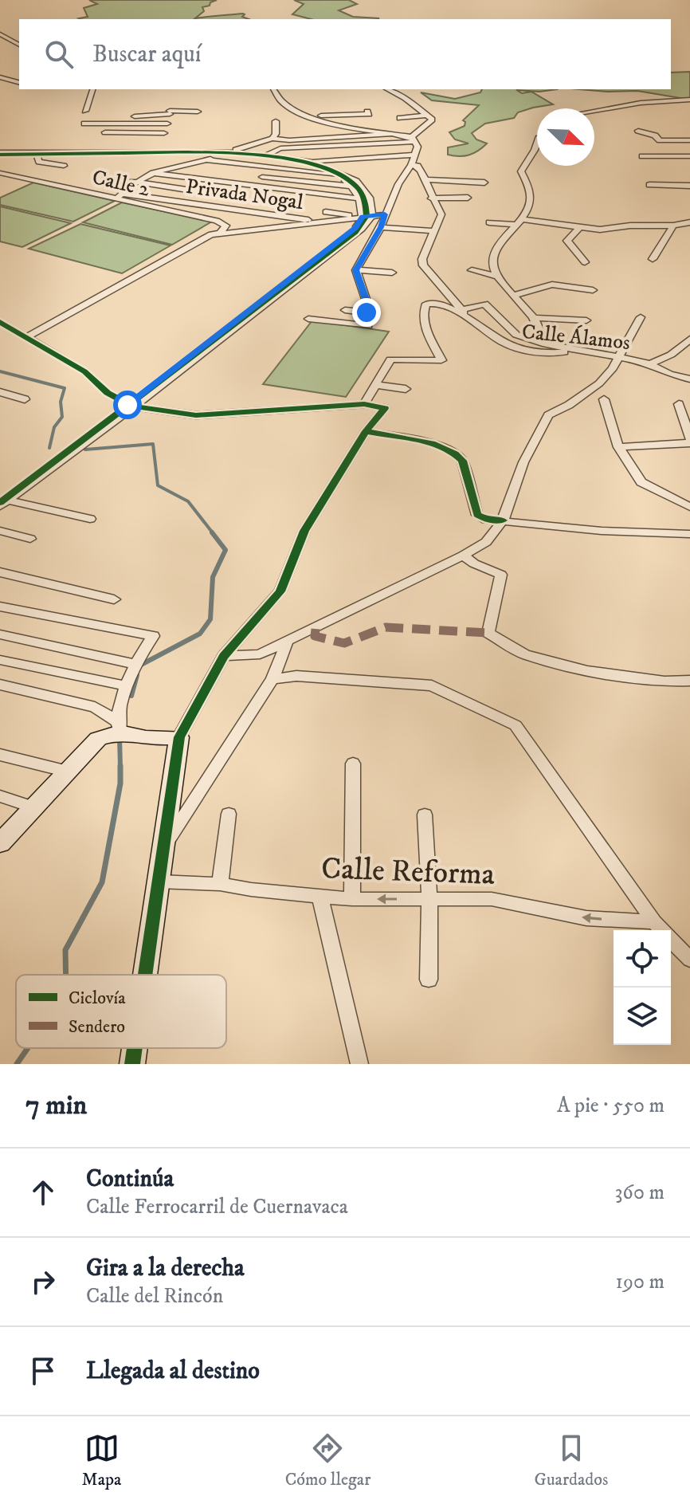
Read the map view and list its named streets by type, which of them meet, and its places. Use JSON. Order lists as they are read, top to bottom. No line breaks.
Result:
{"streets":{"street":["Calle 2","Privada Nogal","Calle Álamos","Calle Reforma"]},"one_way":["Calle Reforma"],"legend":["Ciclovía","Sendero"],"north":"bottom right","page":{"search":"Buscar aquí","heading":["7 min","A pie · 550 m"],"list":[["Continúa","Calle Ferrocarril de Cuernavaca","360 m"],["Gira a la derecha","Calle del Rincón","190 m"],"Llegada al destino"],"nav":["Mapa","Cómo llegar","Guardados"]}}
